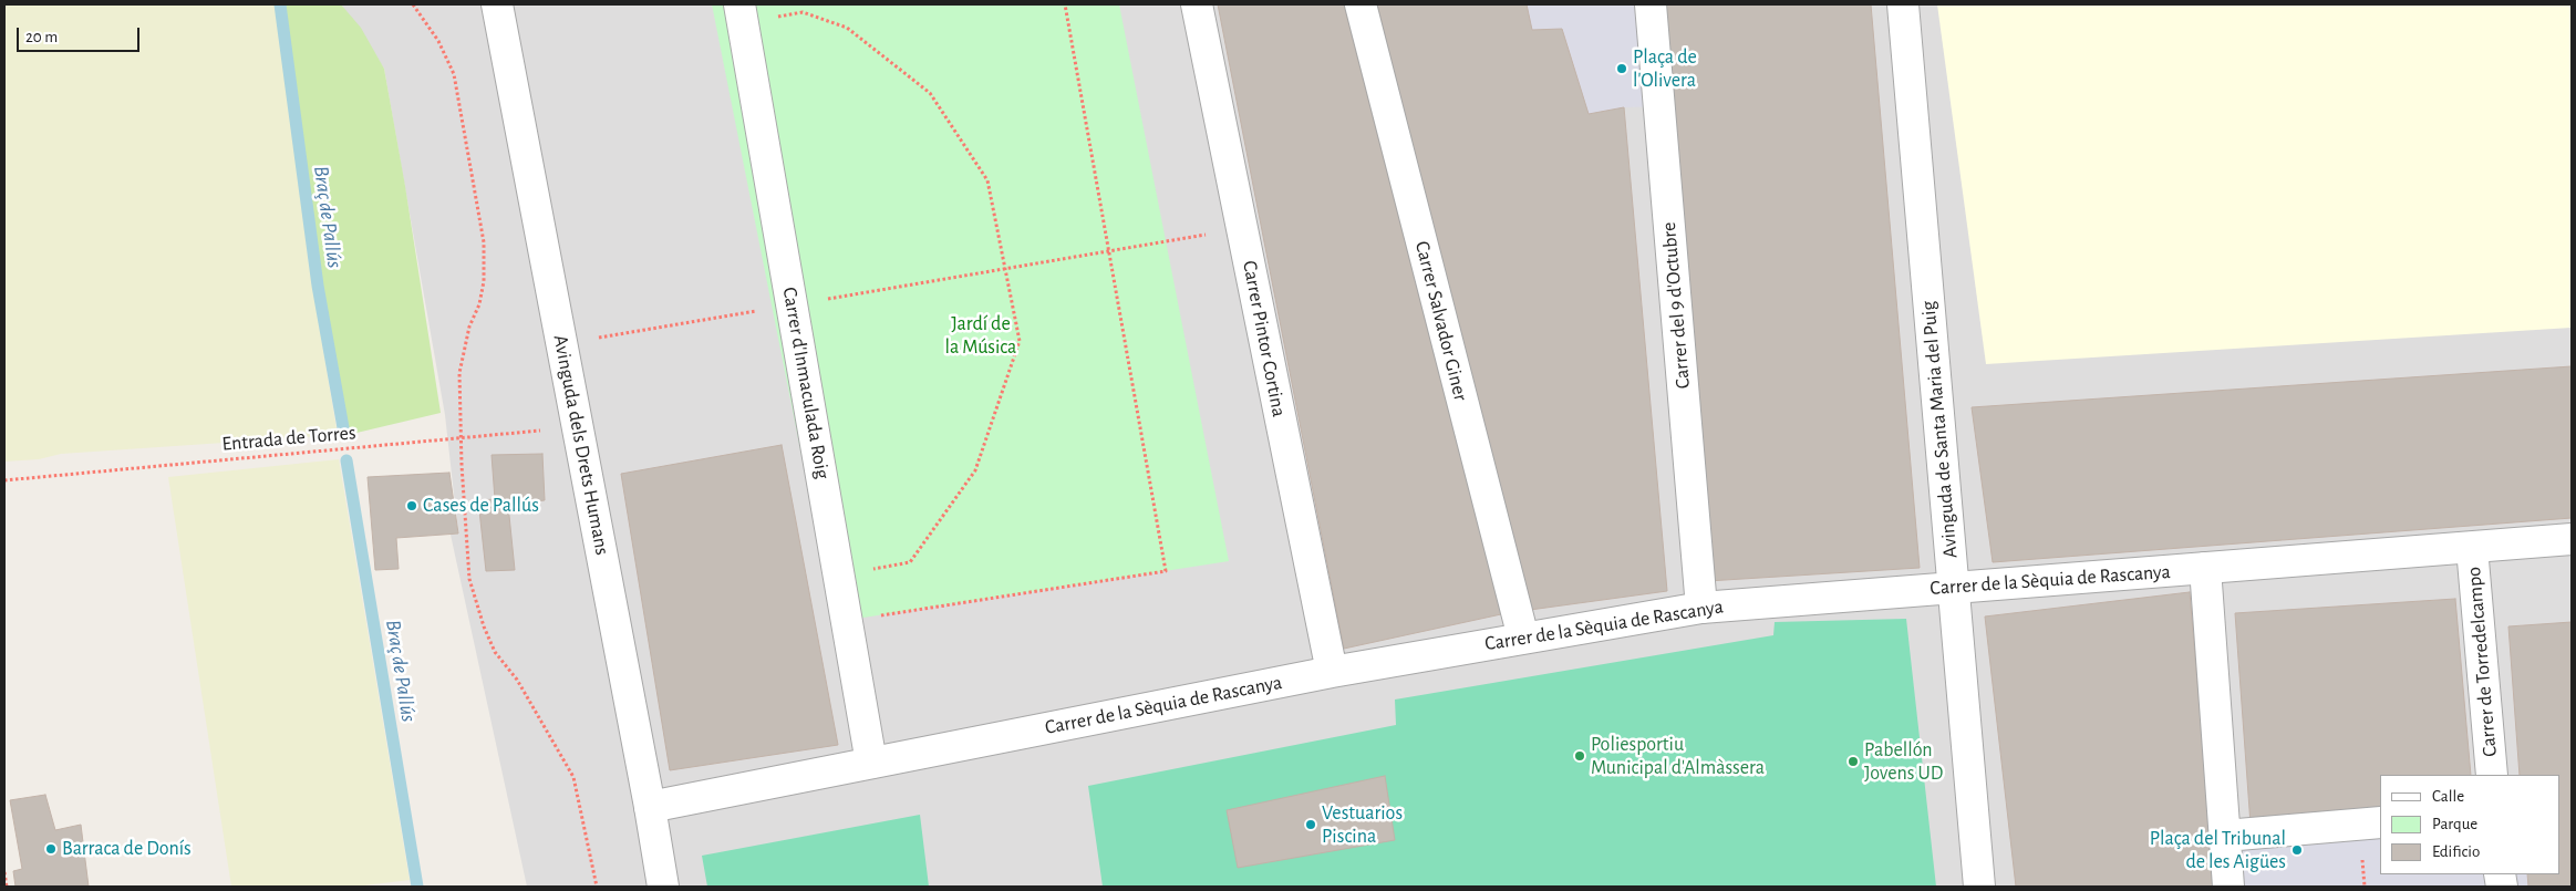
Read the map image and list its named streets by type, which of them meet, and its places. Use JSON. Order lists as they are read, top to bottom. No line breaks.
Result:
{"streets":{"street":["Carrer del 9 d'Octubre","Carrer Salvador Giner","Carrer Pintor Cortina","Carrer d'Inmaculada Roig","Avinguda de Santa Maria del Puig","Avinguda dels Drets Humans","Carrer de la Sèquia de Rascanya","Carrer de Torredelcampo"],"path":["Entrada de Torres"]},"crossings":[["Carrer del 9 d'Octubre","Carrer de la Sèquia de Rascanya"],["Carrer Salvador Giner","Carrer de la Sèquia de Rascanya"],["Carrer Pintor Cortina","Carrer de la Sèquia de Rascanya"],["Carrer d'Inmaculada Roig","Carrer de la Sèquia de Rascanya"],["Avinguda de Santa Maria del Puig","Carrer de la Sèquia de Rascanya"],["Entrada de Torres","Avinguda dels Drets Humans"],["Avinguda dels Drets Humans","Carrer de la Sèquia de Rascanya"],["Carrer de la Sèquia de Rascanya","Carrer de Torredelcampo"]],"water":["Braç de Pallús"],"parks":["Jardí de la Música"],"places":["Plaça de l'Olivera","Cases de Pallús","Poliesportiu Municipal d'Almàssera","Pabellón Jovens UD","Vestuarios Piscina","Barraca de Donís","Plaça del Tribunal de les Aigües"],"legend":["Calle","Parque","Edificio"],"scale_bar":"20 m"}
